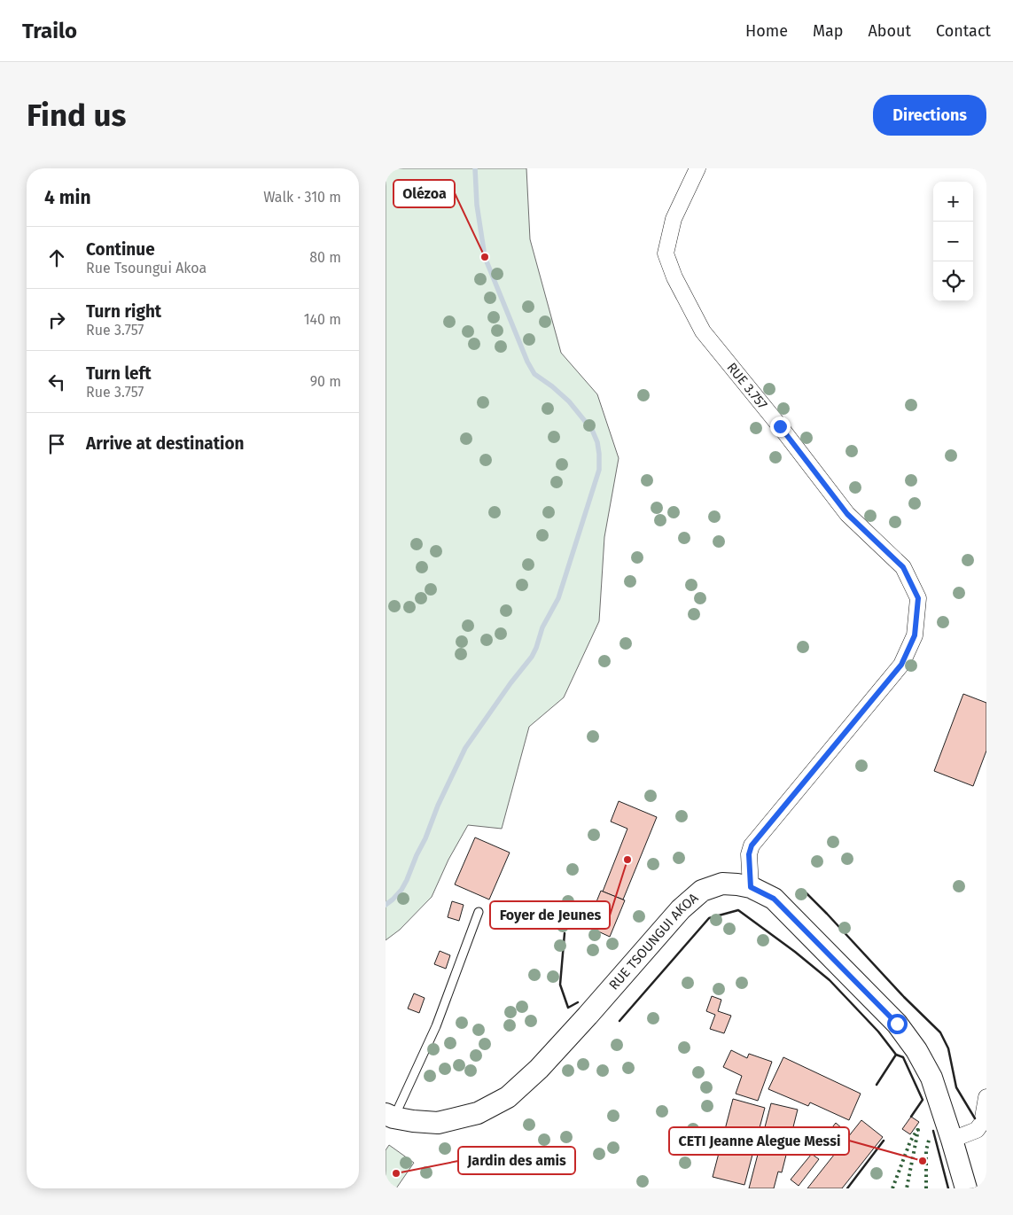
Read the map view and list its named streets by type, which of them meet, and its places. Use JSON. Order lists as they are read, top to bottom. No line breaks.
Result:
{"streets":{"main road":["RUE TSOUNGUI AKOA"],"street":["RUE 3.757"]},"crossings":[["RUE 3.757","RUE TSOUNGUI AKOA"]],"places":["Olézoa","Foyer de Jeunes","CETI Jeanne Alegue Messi","Jardin des amis"],"page":{"header":"Trailo","nav":["Home","Map","About","Contact"],"buttons":"Directions","title":"Find us","heading":["4 min","Walk · 310 m"],"map_buttons":["+","−"],"list":[["Continue","Rue Tsoungui Akoa","80 m"],["Turn right","Rue 3.757","140 m"],["Turn left","Rue 3.757","90 m"],"Arrive at destination"]}}
